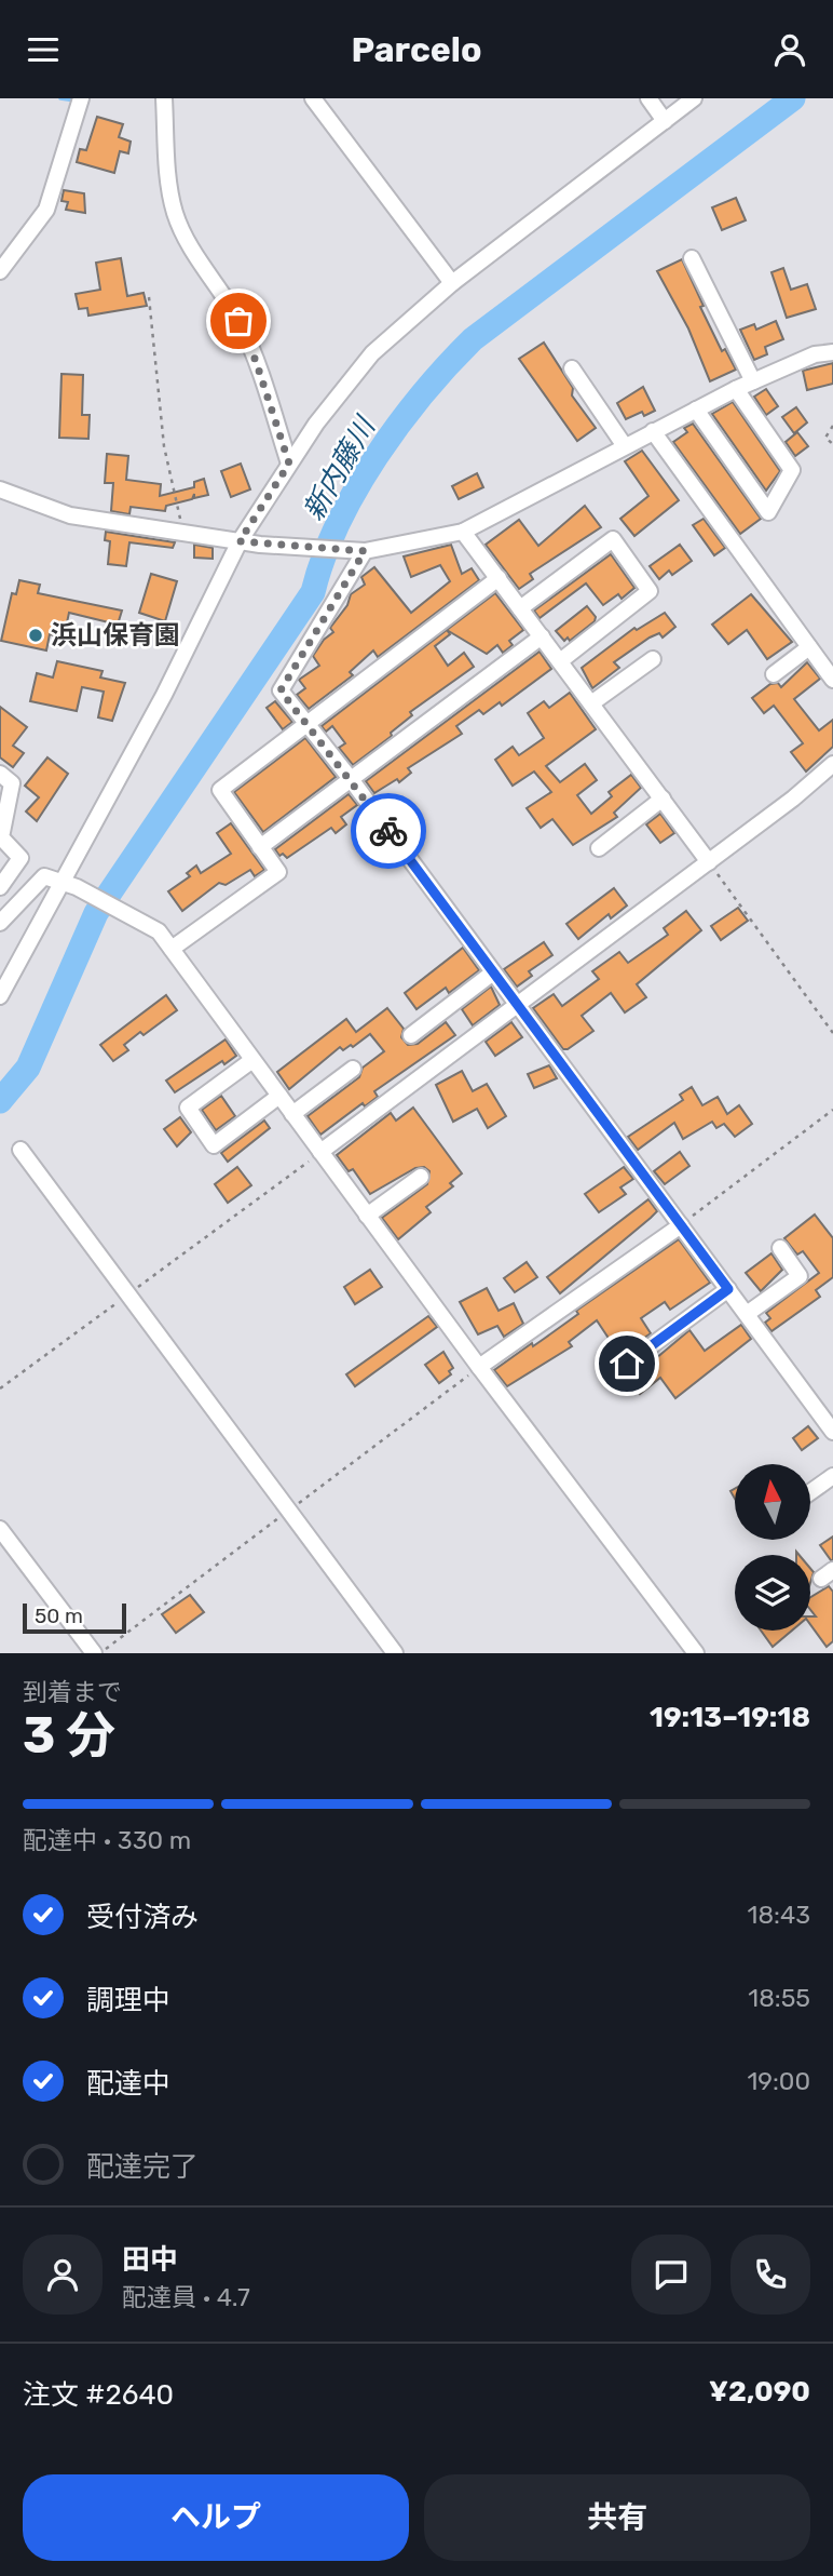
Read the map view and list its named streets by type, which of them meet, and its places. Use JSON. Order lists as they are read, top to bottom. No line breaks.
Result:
{"water":["新内藤川"],"places":["浜山保育園"],"scale_bar":"50 m","north":"top","page":{"header":"Parcelo","scale":"50 m","heading":["3 分","到着まで","19:13–19:18"],"panel":["田中","配達員 · 4.7","注文 #2640","¥2,090"],"bar":"配達中 · 330 m","list":[["受付済み","18:43"],["調理中","18:55"],["配達中","19:00"],"配達完了"],"buttons":["ヘルプ","共有"]}}
